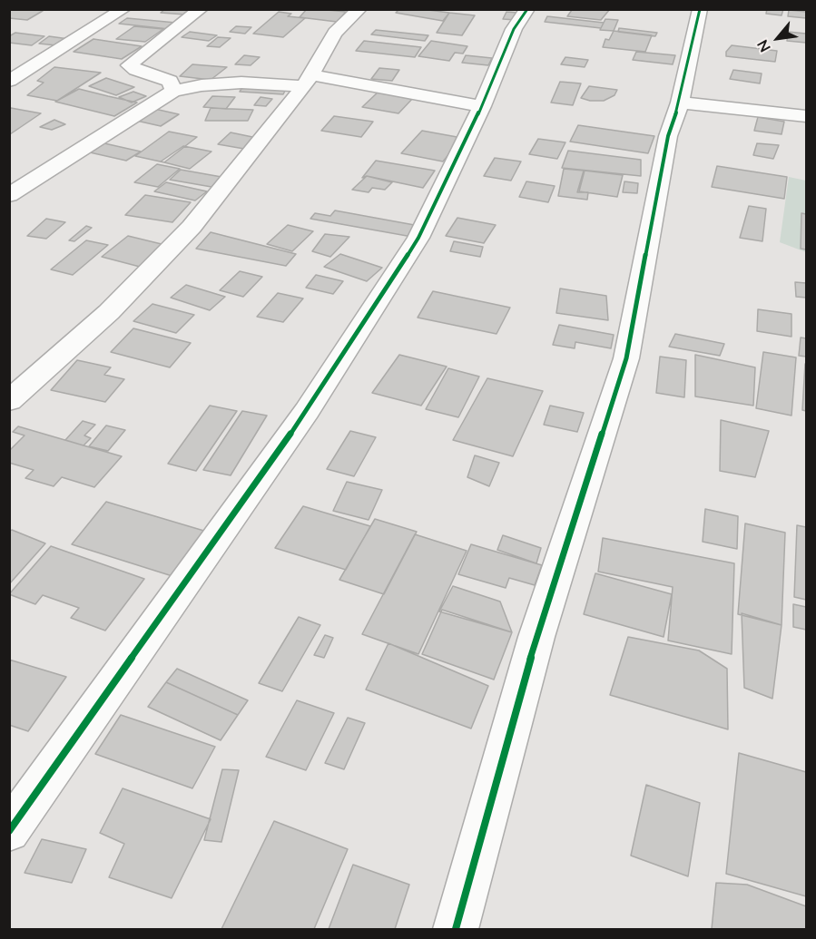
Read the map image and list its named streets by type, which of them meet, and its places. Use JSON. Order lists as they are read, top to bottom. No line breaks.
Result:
{"north":"bottom left"}
